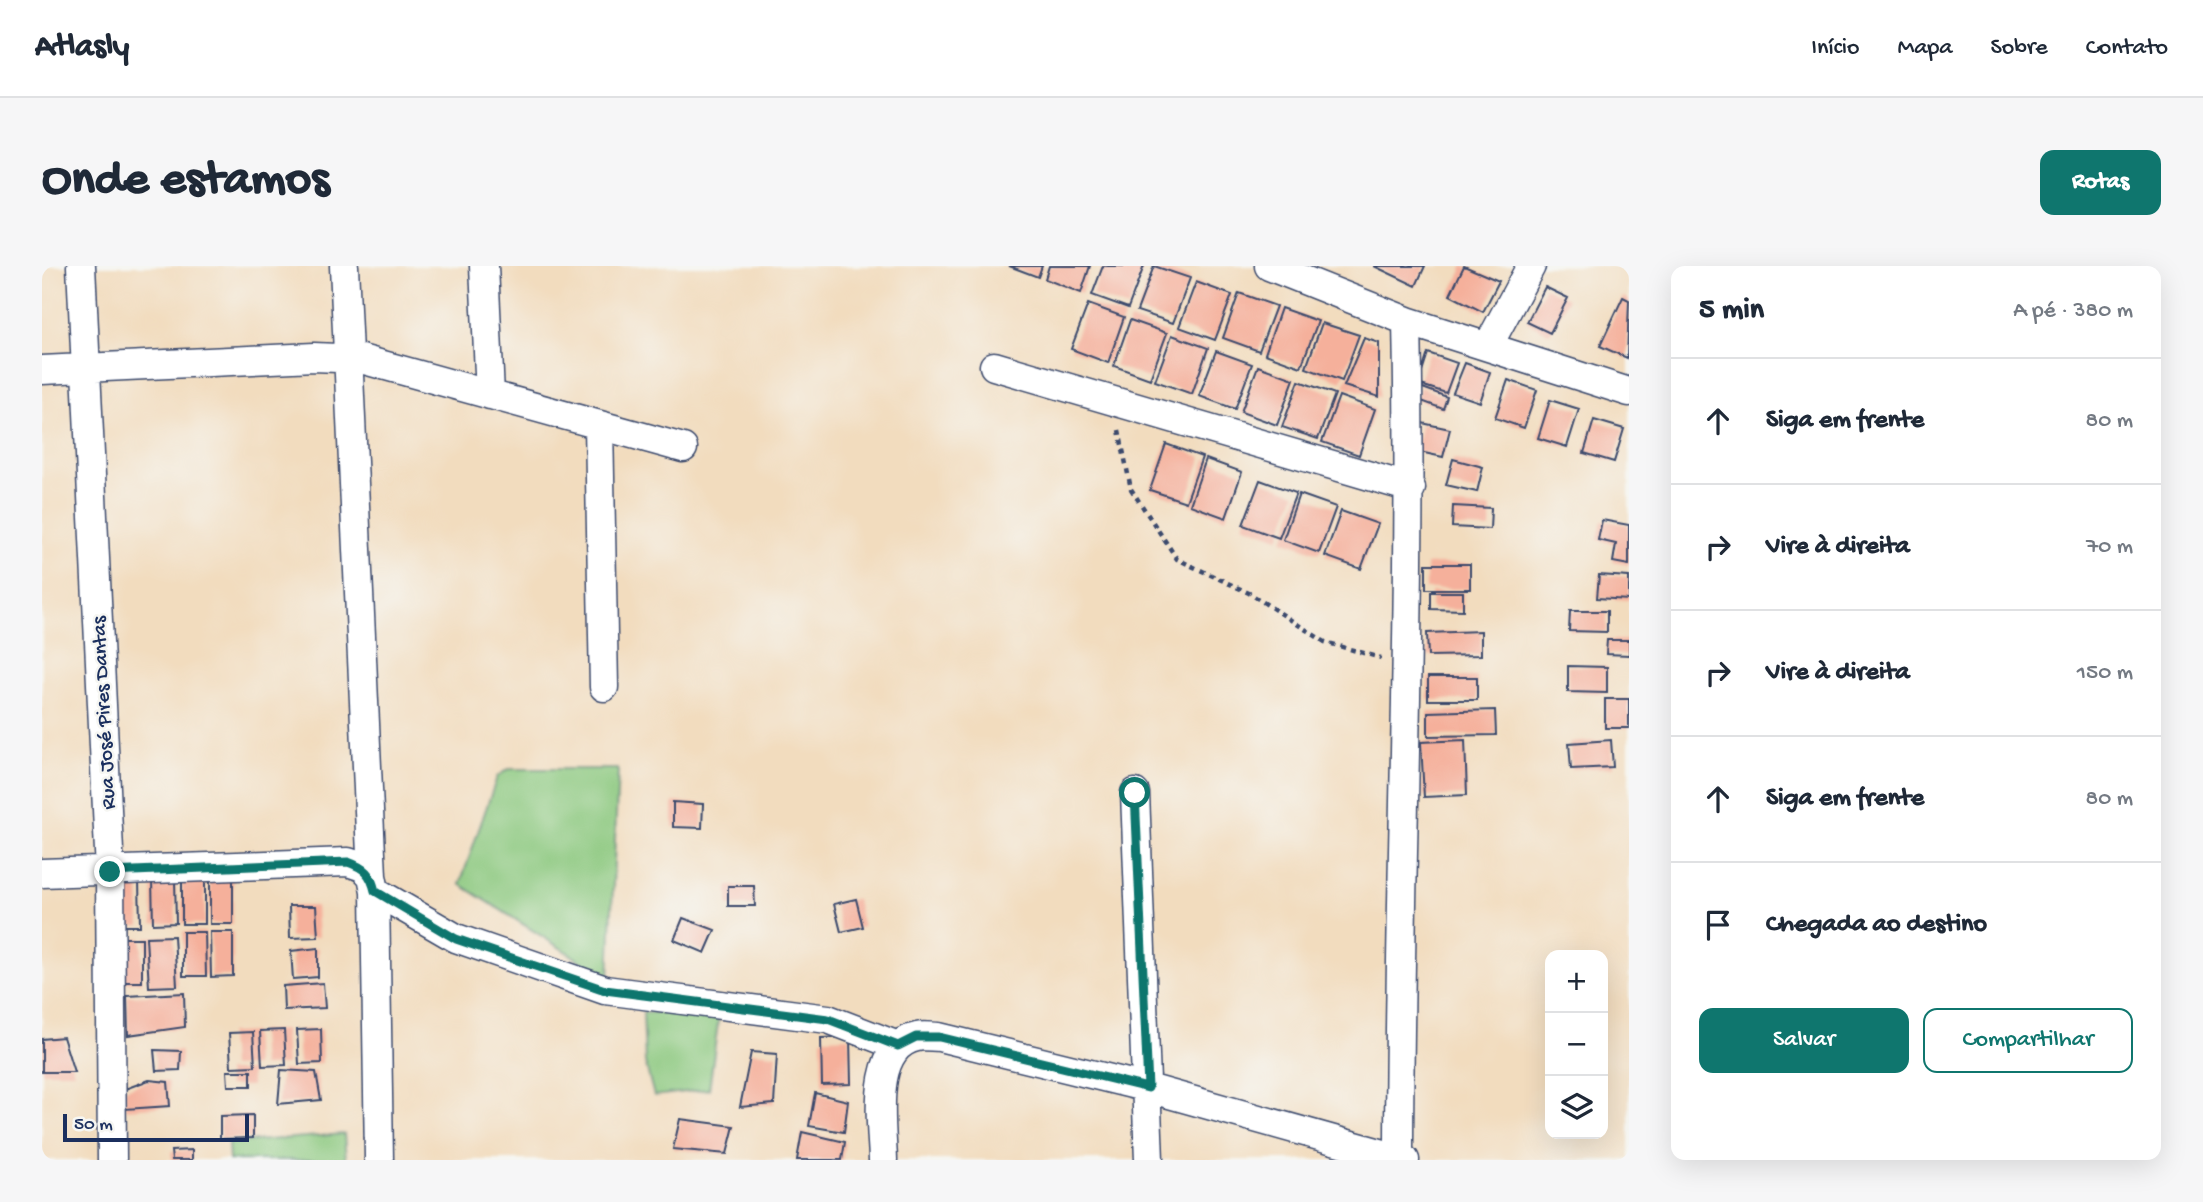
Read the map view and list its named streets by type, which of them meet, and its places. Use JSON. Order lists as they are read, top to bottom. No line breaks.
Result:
{"streets":{"street":["Rua José Pires Dantas"]},"scale_bar":"50 m","page":{"header":"Atlasly","nav":["Início","Mapa","Sobre","Contato"],"buttons":["Rotas",["Salvar","Compartilhar"]],"title":"Onde estamos","heading":["5 min","A pé · 380 m"],"list":[["Siga em frente","80 m"],["Vire à direita","70 m"],["Vire à direita","150 m"],["Siga em frente","80 m"],"Chegada ao destino"],"map_buttons":["+","−"],"scale":"50 m"}}
